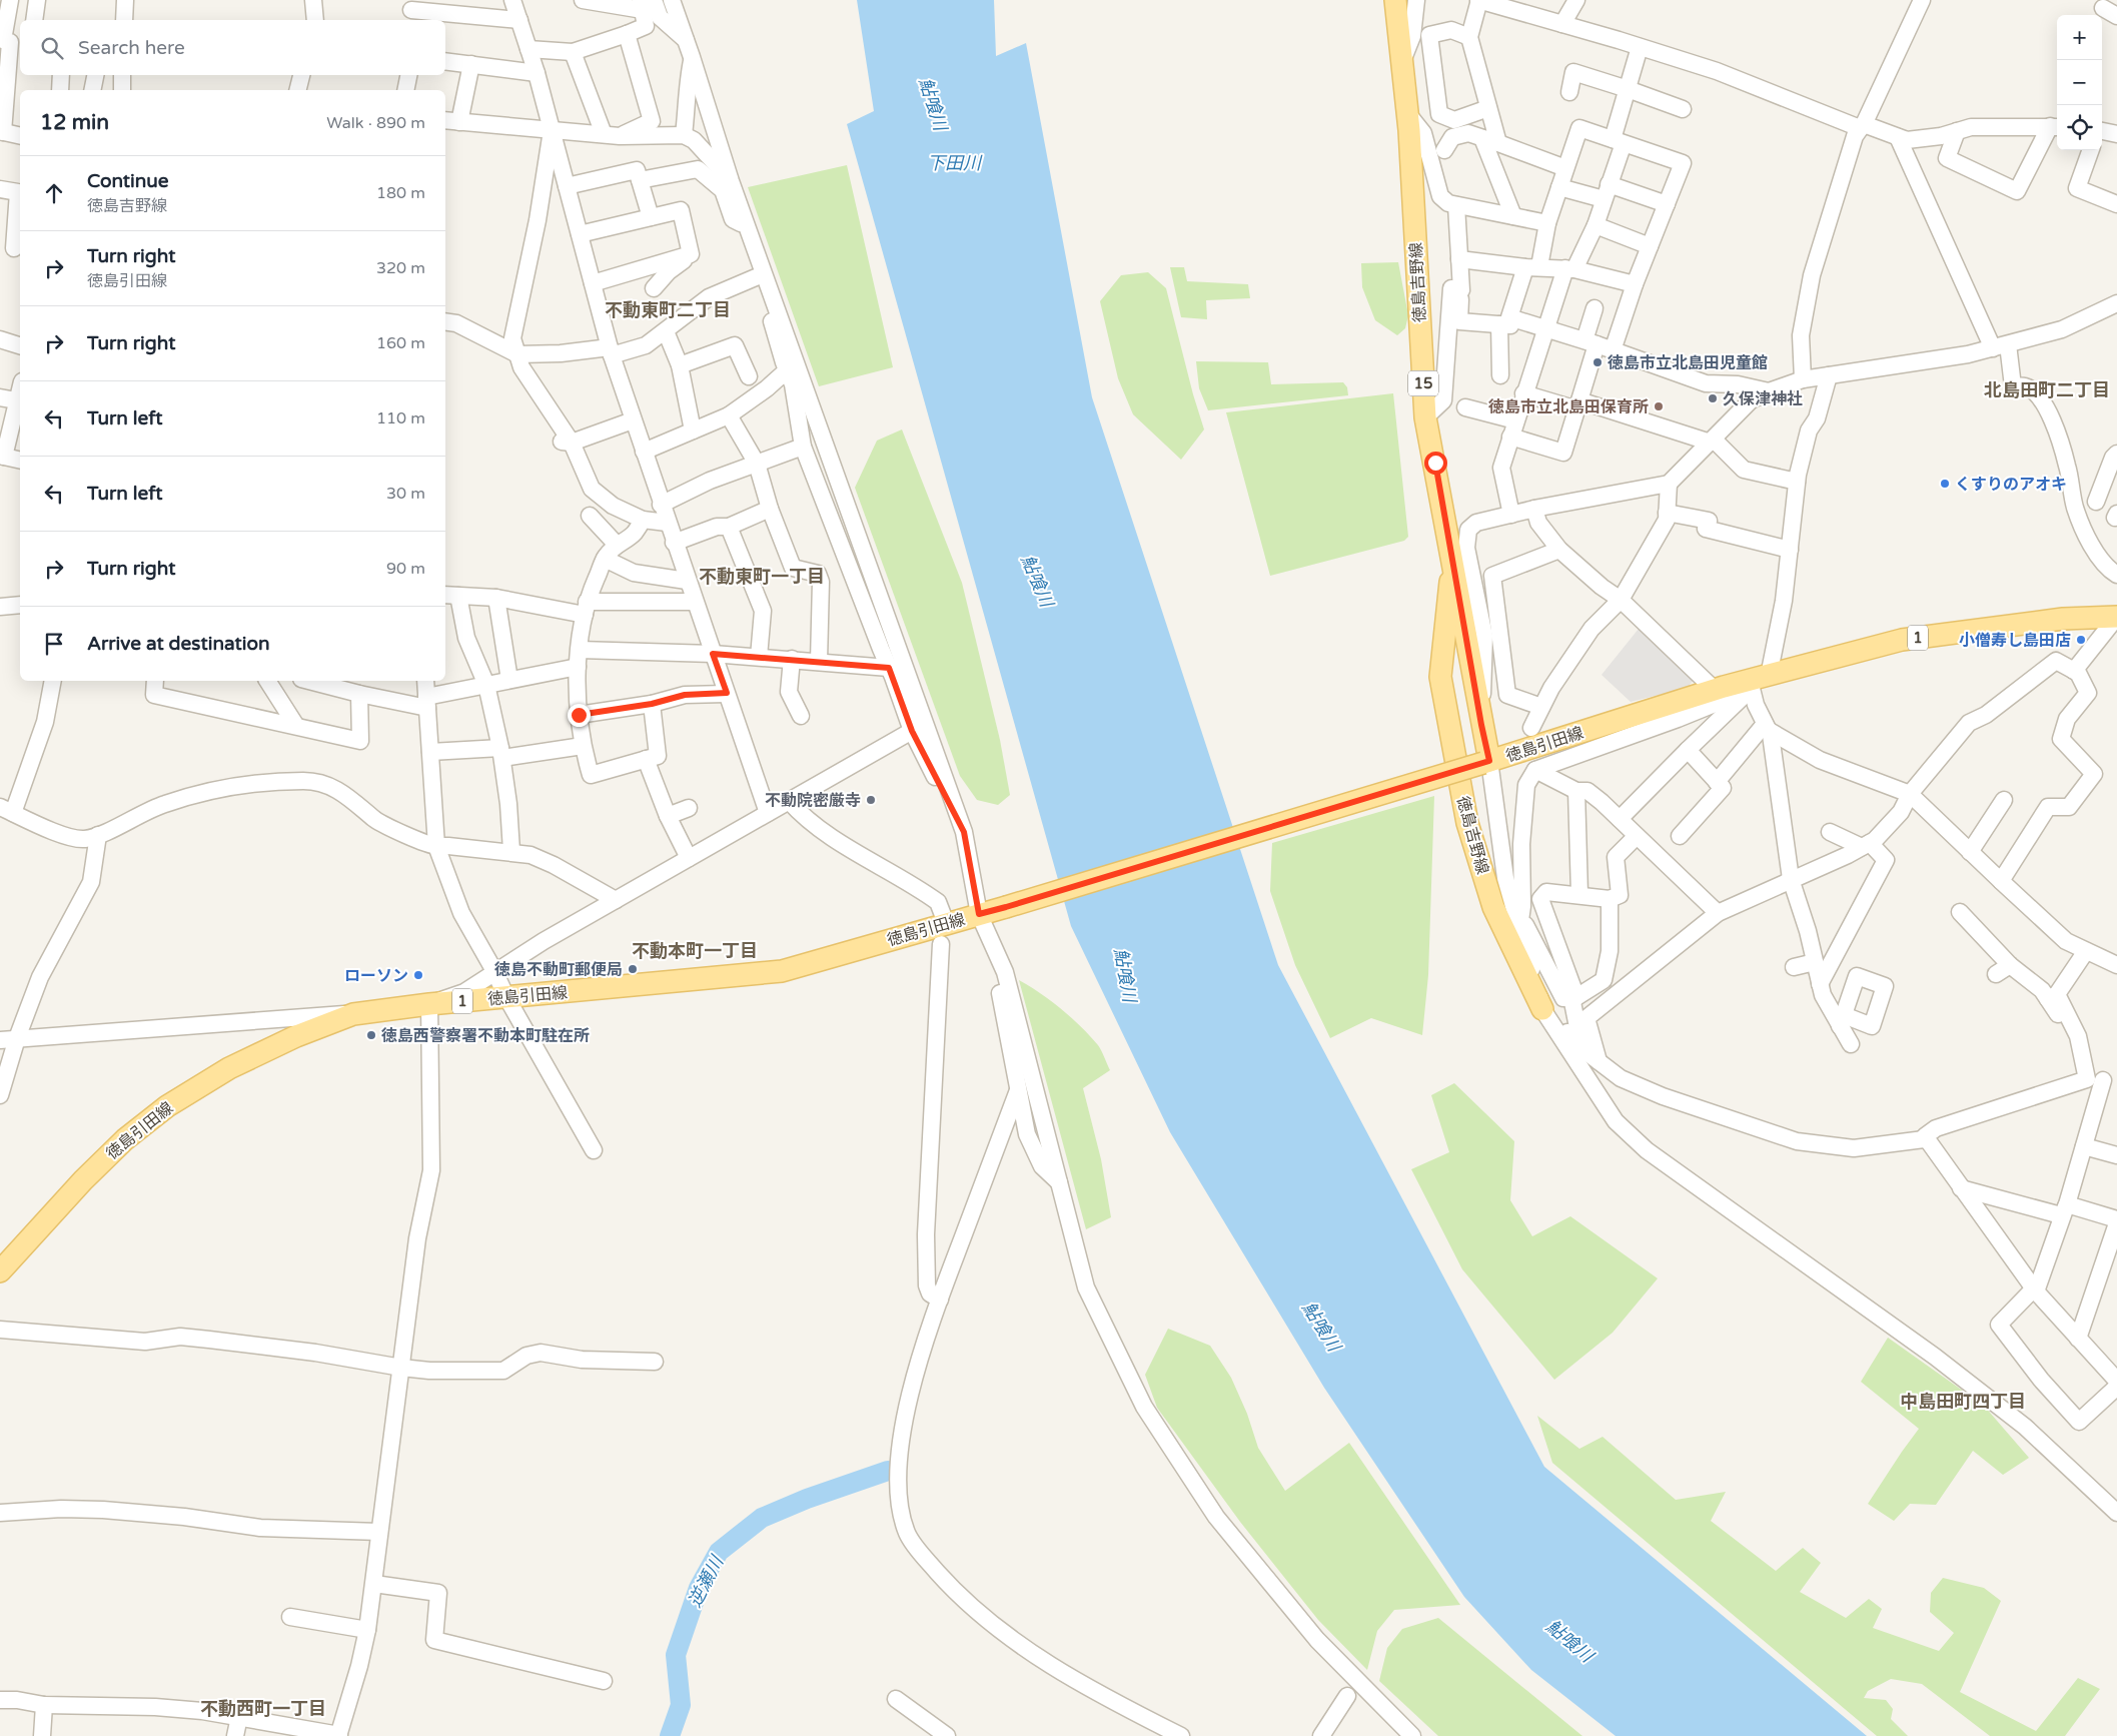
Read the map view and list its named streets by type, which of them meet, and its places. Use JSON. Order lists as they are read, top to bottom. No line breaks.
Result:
{"streets":{"main road":["徳島吉野線","15","1","徳島引田線"]},"crossings":[["徳島吉野線","徳島引田線"]],"districts":["不動東町二丁目","北島田町二丁目","不動東町一丁目","不動本町一丁目","中島田町四丁目","不動西町一丁目"],"water":["鮎喰川","下田川","逆瀬川"],"places":["徳島市立北島田児童館","久保津神社","徳島市立北島田保育所","くすりのアオキ","小僧寿し島田店","不動院密厳寺","徳島不動町郵便局","ローソン","徳島西警察署不動本町駐在所"],"page":{"map_buttons":["+","−"],"search":"Search here","heading":["12 min","Walk · 890 m"],"list":[["Continue","徳島吉野線","180 m"],["Turn right","徳島引田線","320 m"],["Turn right","160 m"],["Turn left","110 m"],["Turn left","30 m"],["Turn right","90 m"],"Arrive at destination"]}}
